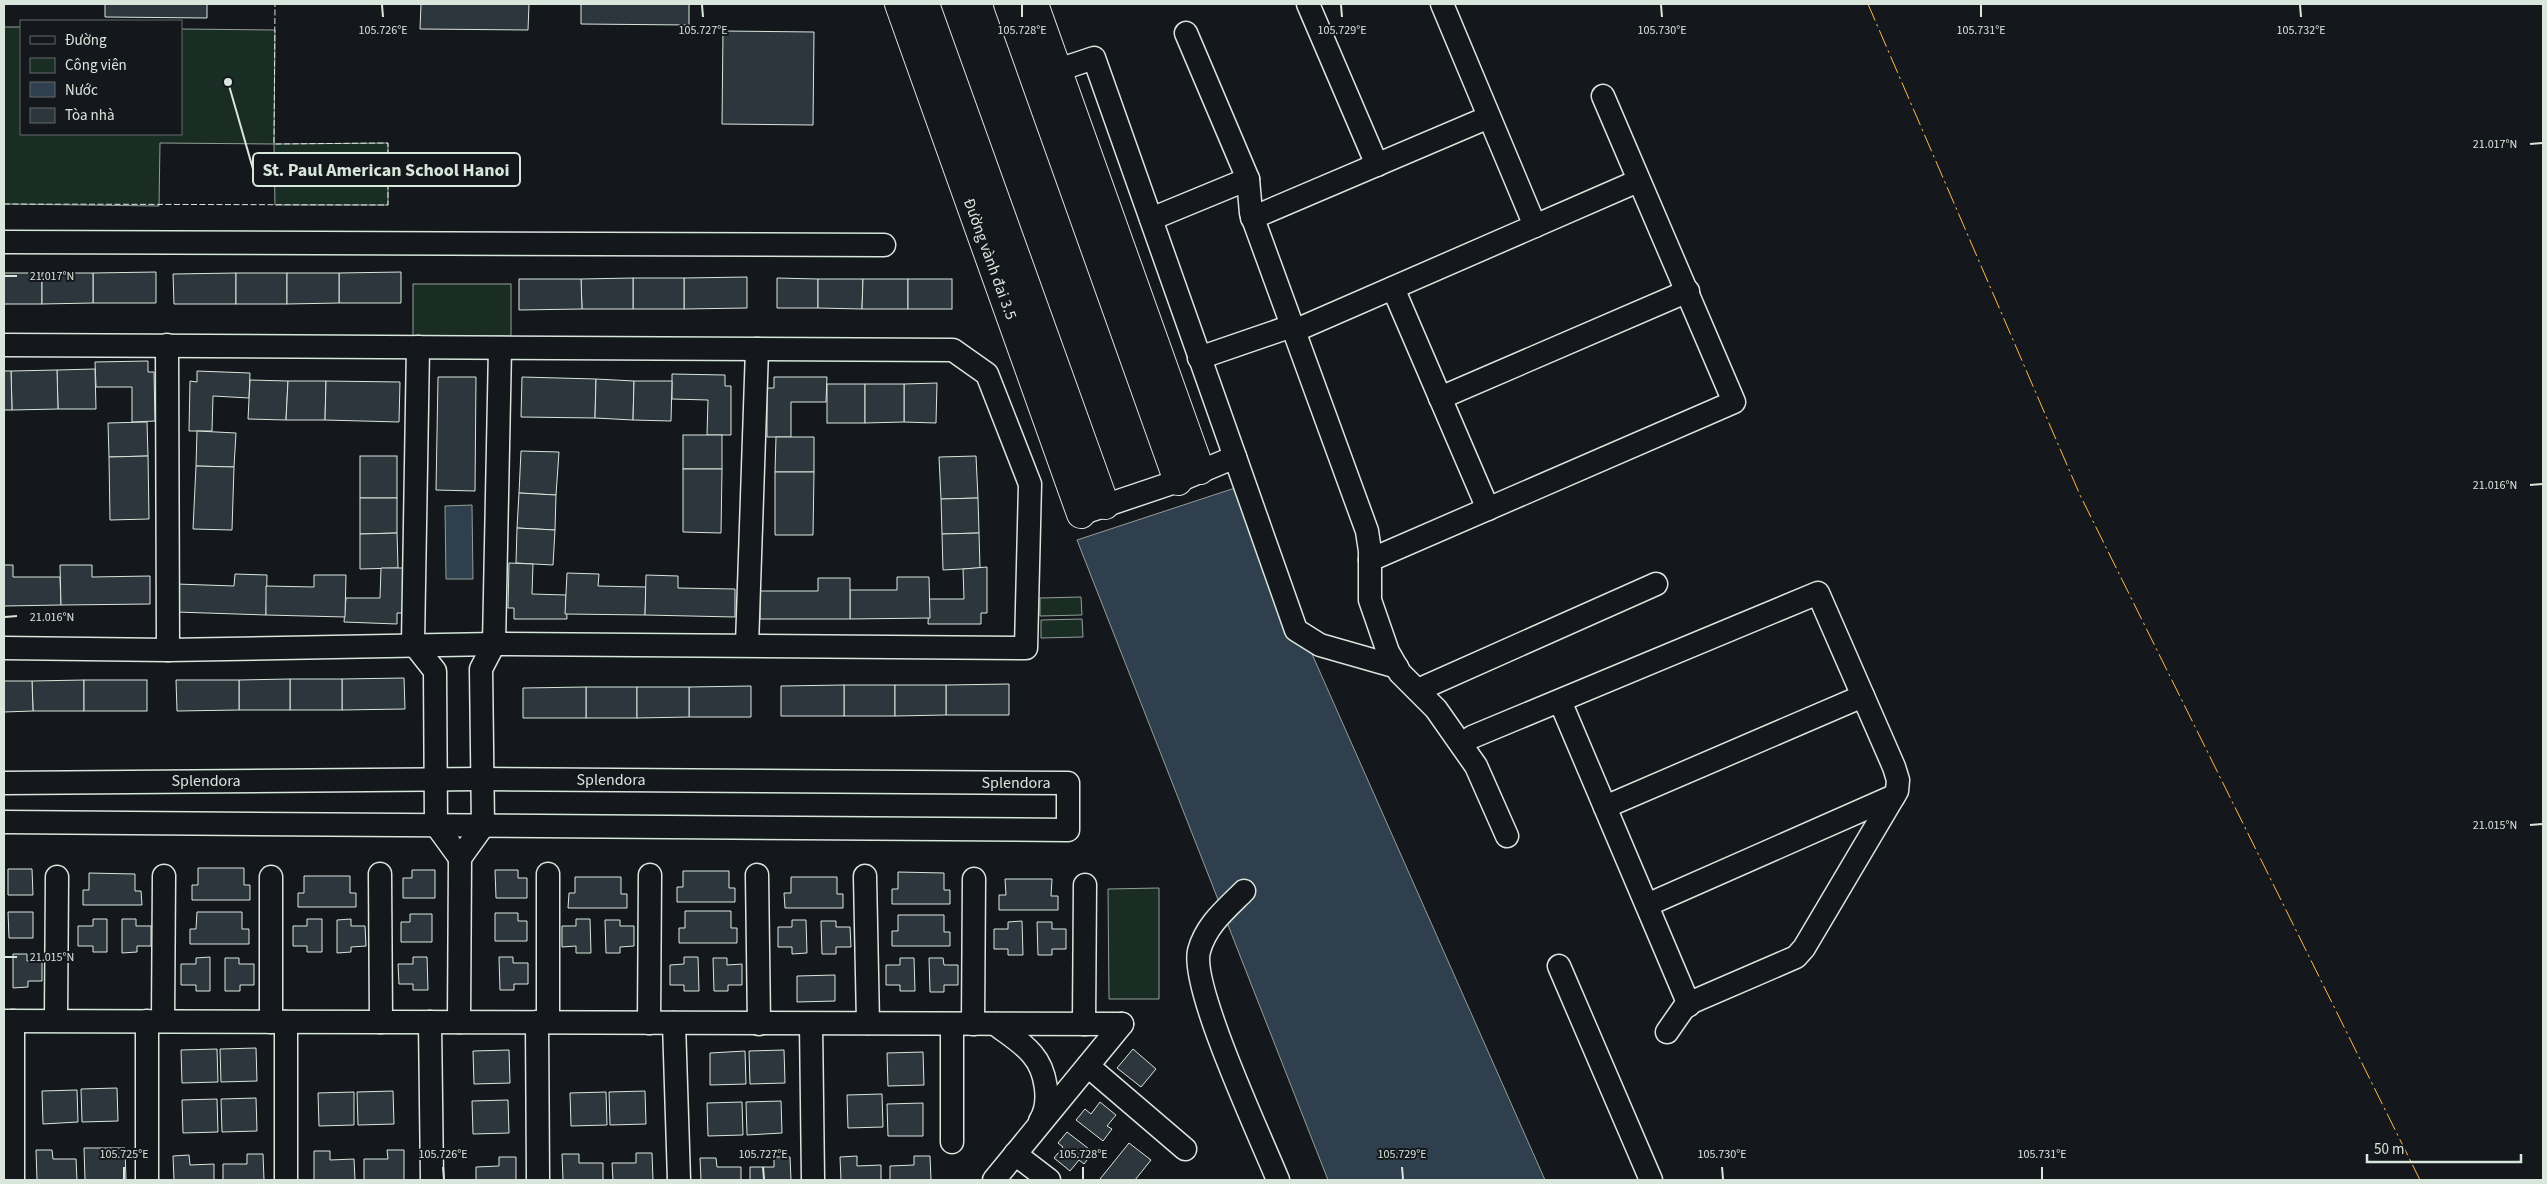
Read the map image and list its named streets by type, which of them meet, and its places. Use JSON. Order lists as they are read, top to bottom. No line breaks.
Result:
{"streets":{"main road":["Đường vành đai 3.5"],"street":["Splendora"]},"places":["St. Paul American School Hanoi"],"legend":["Đường","Công viên","Nước","Tòa nhà"],"scale_bar":"50 m","coordinates":["105.726°E","105.727°E","105.728°E","105.729°E","105.730°E","105.731°E","105.732°E","21.017°N","21.016°N","21.015°N","105.725°E"]}
